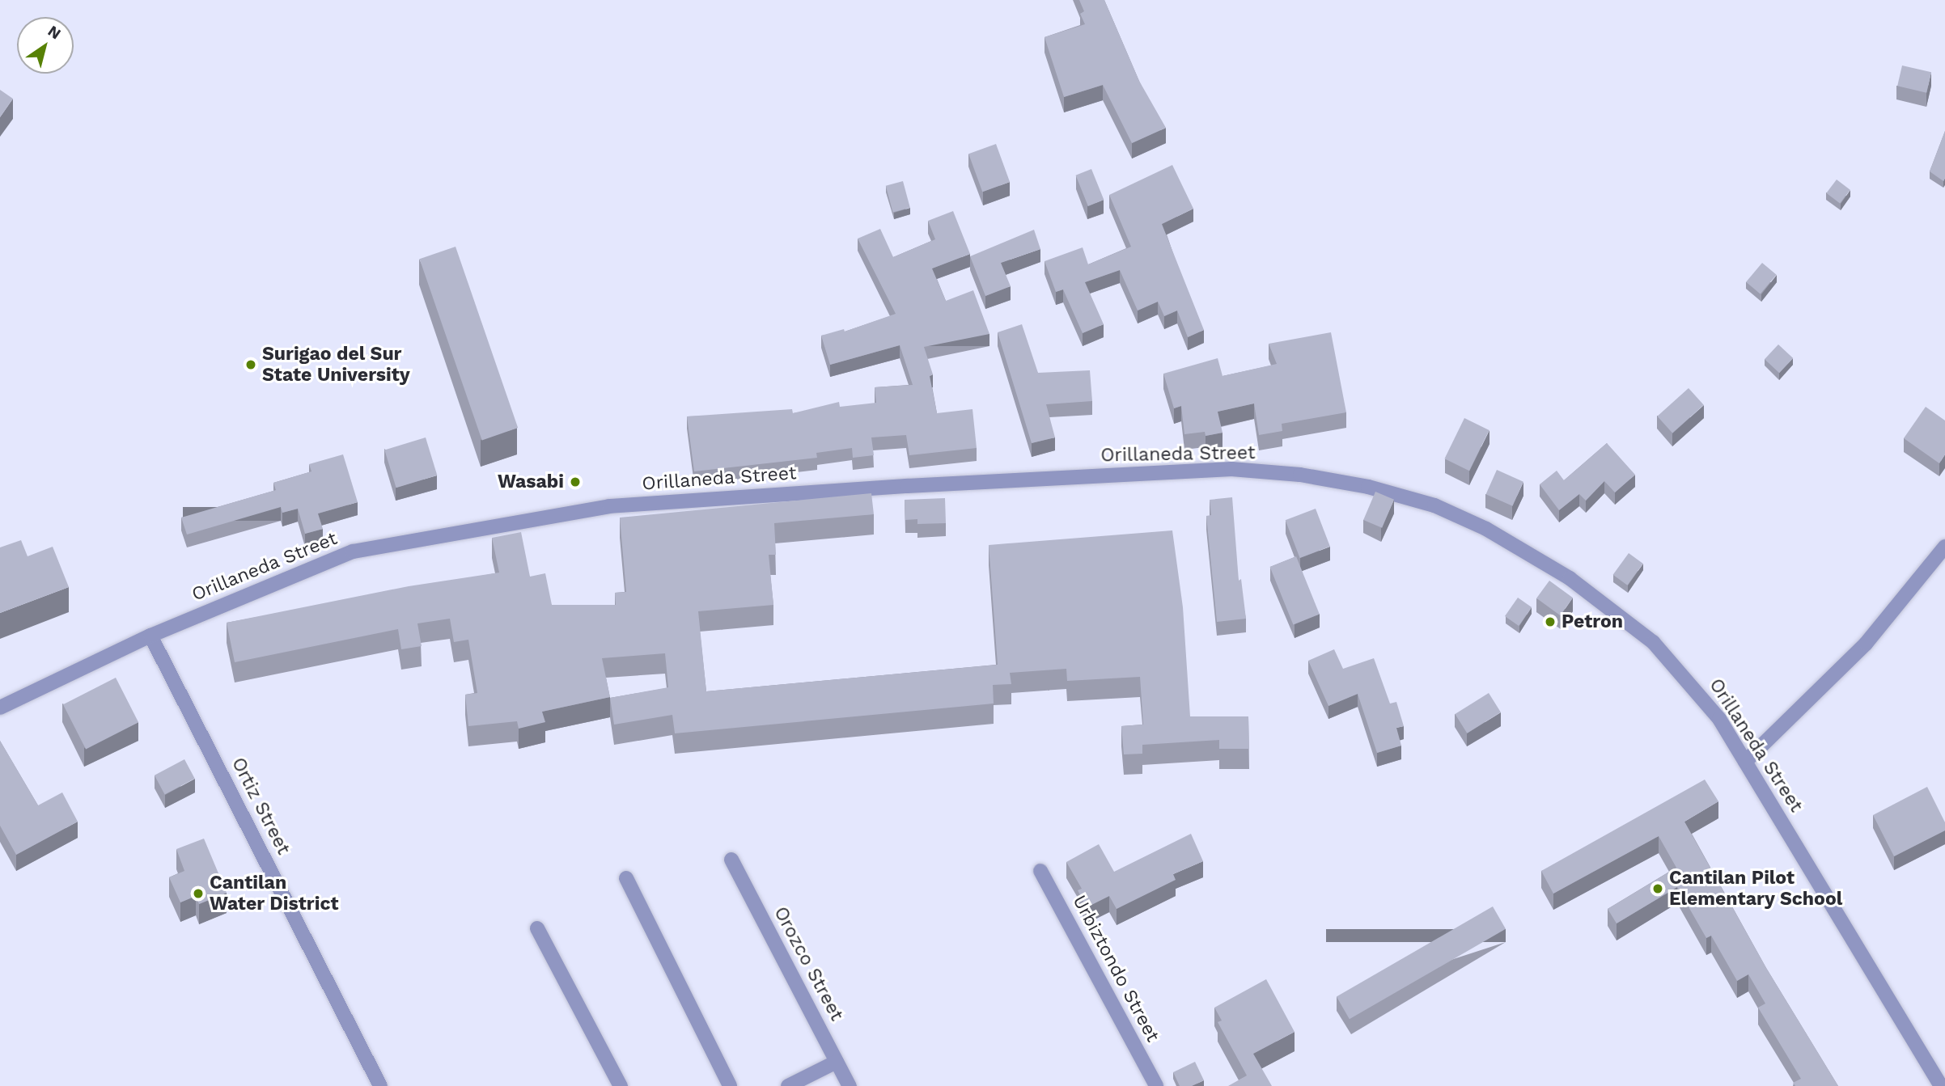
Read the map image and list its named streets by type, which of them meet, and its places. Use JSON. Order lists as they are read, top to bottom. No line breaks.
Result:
{"streets":{"street":["Orillaneda Street","Ortiz Street","Orozco Street","Urbiztondo Street"]},"crossings":[["Orillaneda Street","Ortiz Street"]],"places":["Surigao del Sur State University","Wasabi","Petron","Cantilan Pilot Elementary School","Cantilan Water District"],"north":"top right"}
